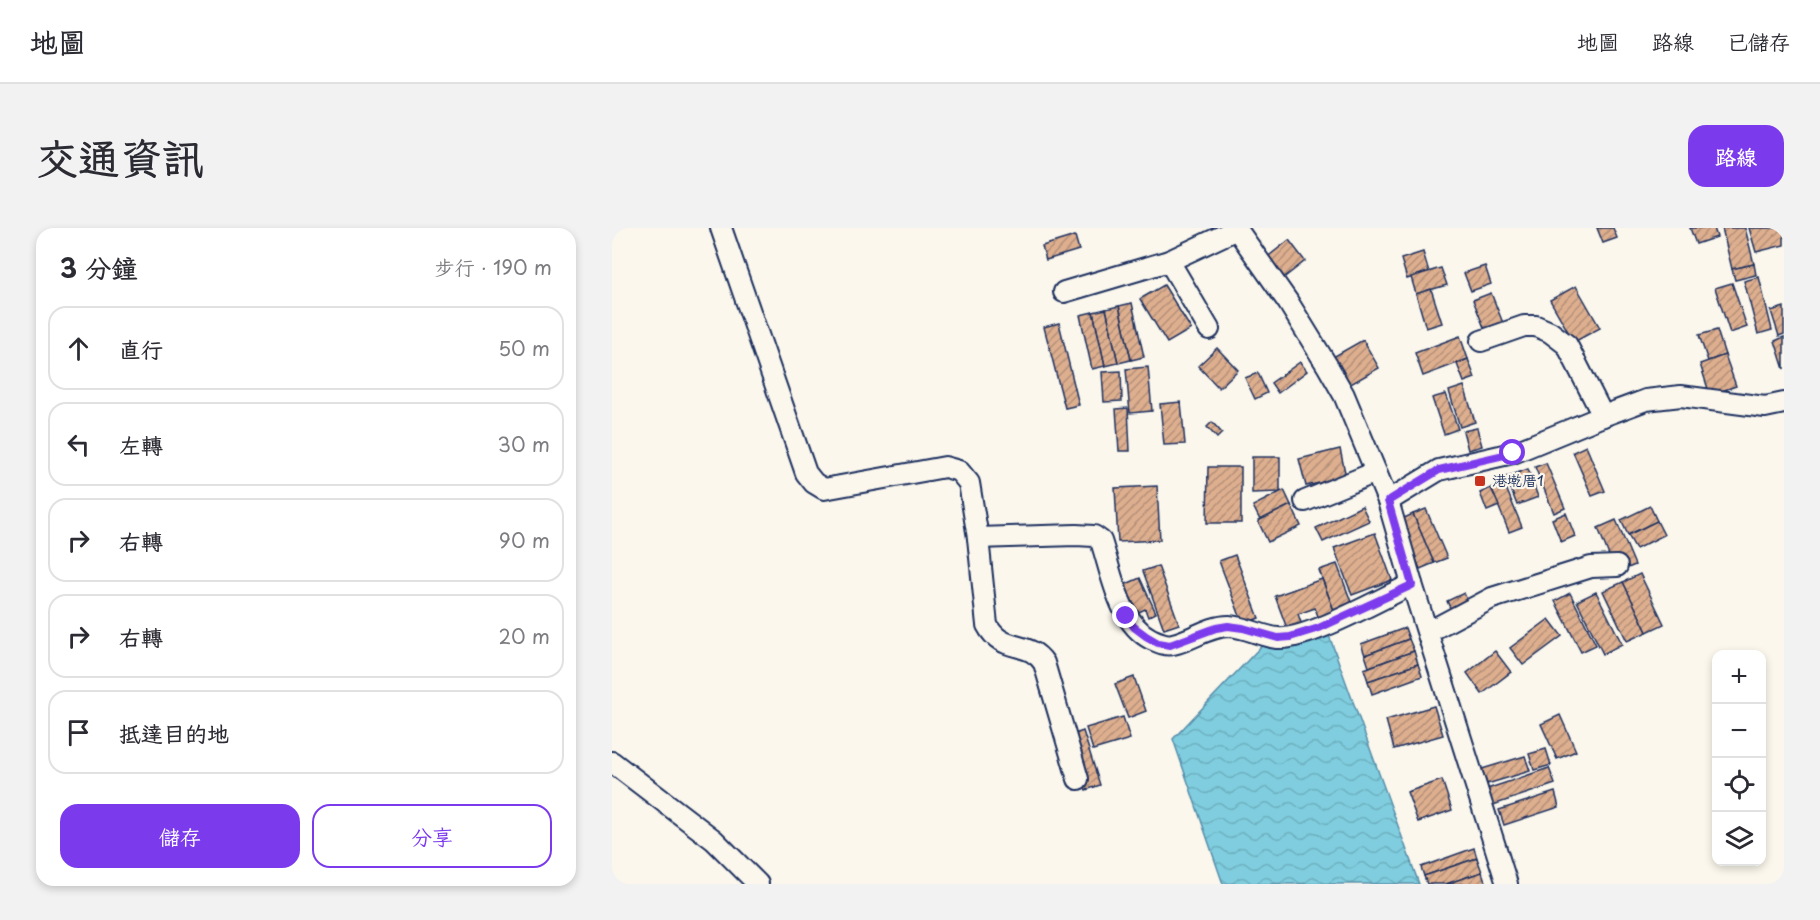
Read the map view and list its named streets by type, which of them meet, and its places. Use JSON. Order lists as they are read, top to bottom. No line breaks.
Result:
{"places":{"transit":["港墘厝1"]},"page":{"header":"地圖","nav":["地圖","路線","已儲存"],"title":"交通資訊","buttons":["路線",["儲存","分享"]],"heading":["3 分鐘","步行 · 190 m"],"list":[["直行","50 m"],["左轉","30 m"],["右轉","90 m"],["右轉","20 m"],"抵達目的地"],"map_buttons":["+","−"]}}
